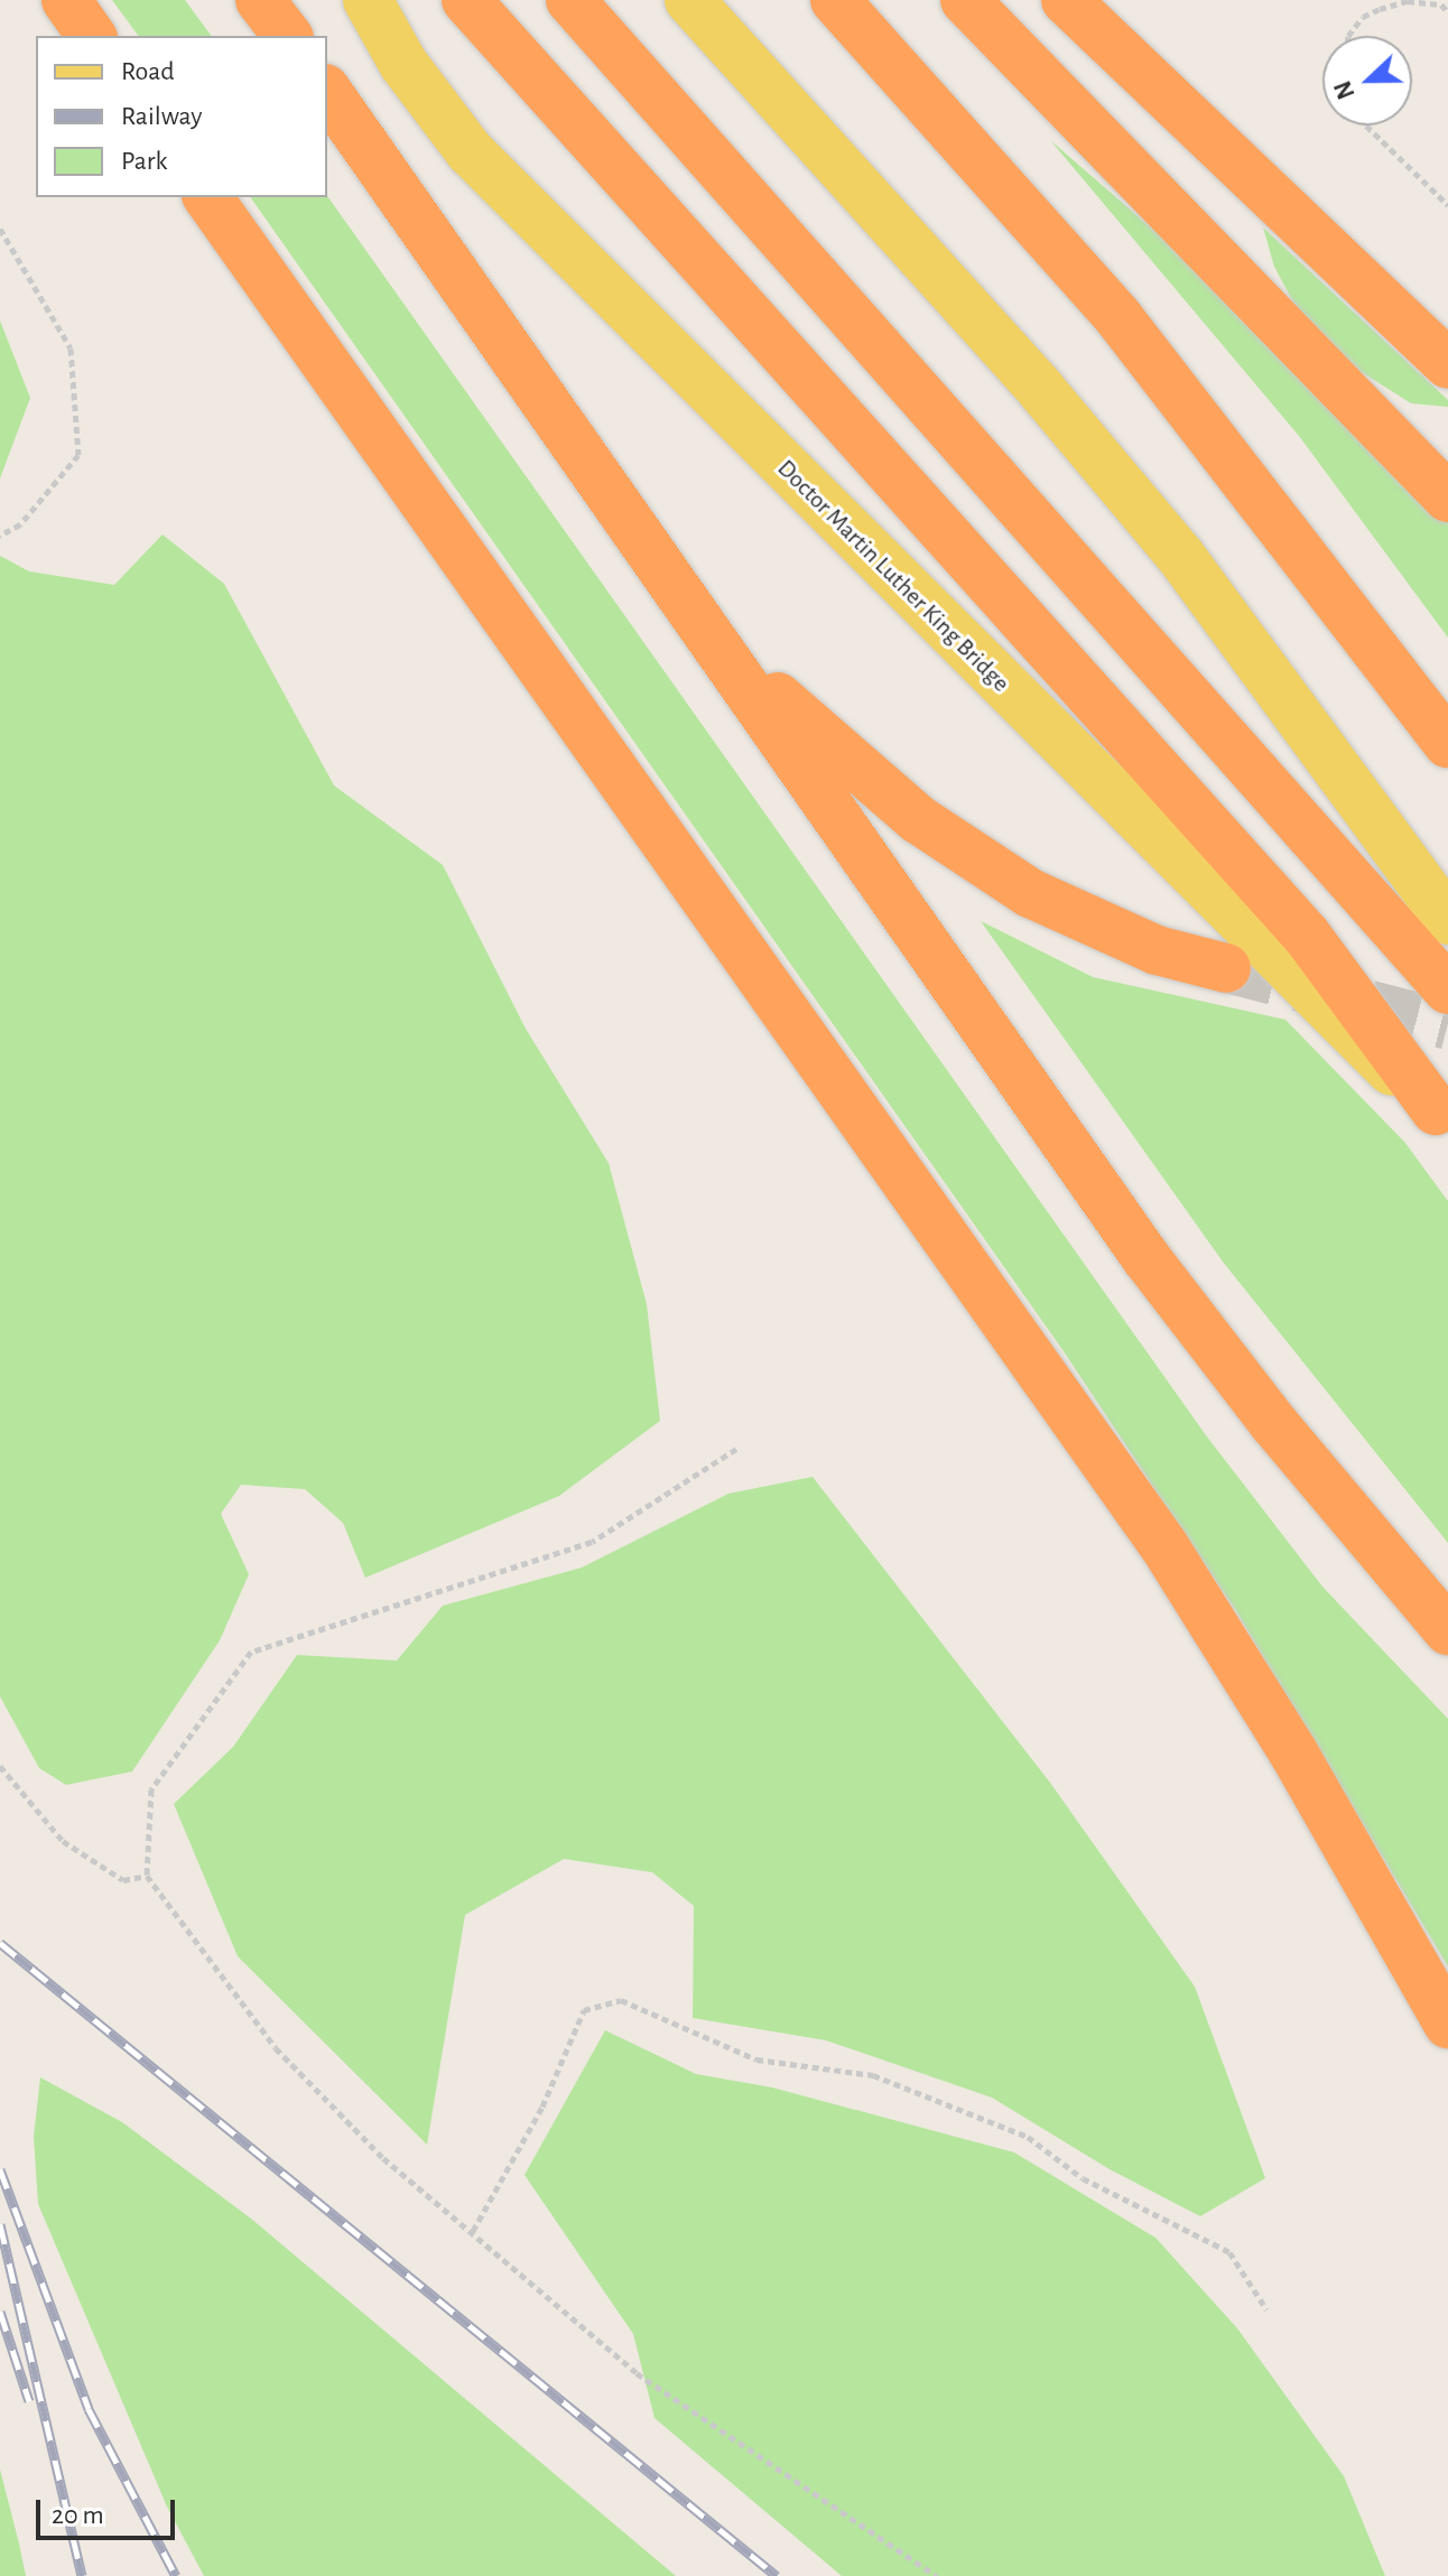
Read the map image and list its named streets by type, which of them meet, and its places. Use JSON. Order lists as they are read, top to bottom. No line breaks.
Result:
{"streets":{"main road":["Doctor Martin Luther King Bridge"]},"legend":["Road","Railway","Park"],"scale_bar":"20 m","north":"left"}
